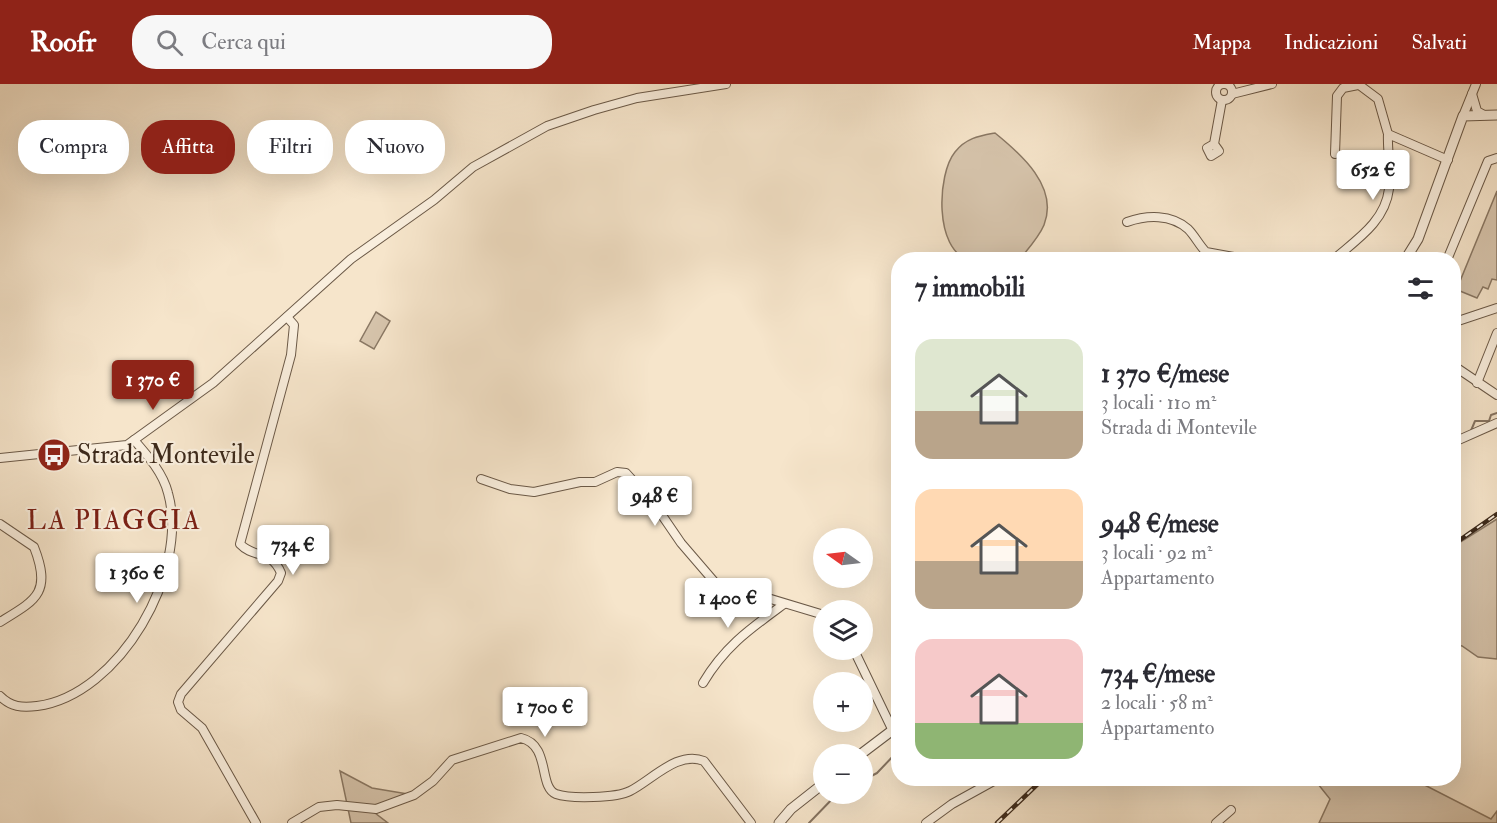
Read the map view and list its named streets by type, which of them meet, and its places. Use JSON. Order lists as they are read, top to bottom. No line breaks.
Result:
{"districts":["LA PIAGGIA"],"places":{"bus stop":["Strada Montevile"]},"north":"left","page":{"header":"Roofr","search":"Cerca qui","nav":["Mappa","Indicazioni","Salvati"],"chip":["Compra","Affitta","Filtri","Nuovo"],"price":["652 €","1 370 €","948 €","734 €","1 360 €","1 400 €","1 700 €"],"heading":"7 immobili","list":[{"name":"1 370 €/mese","note":"3 locali · 110 m² · Strada di Montevile"},{"name":"948 €/mese","note":"3 locali · 92 m² · Appartamento"},{"name":"734 €/mese","note":"2 locali · 58 m² · Appartamento"}],"map_buttons":["+","−"]}}
